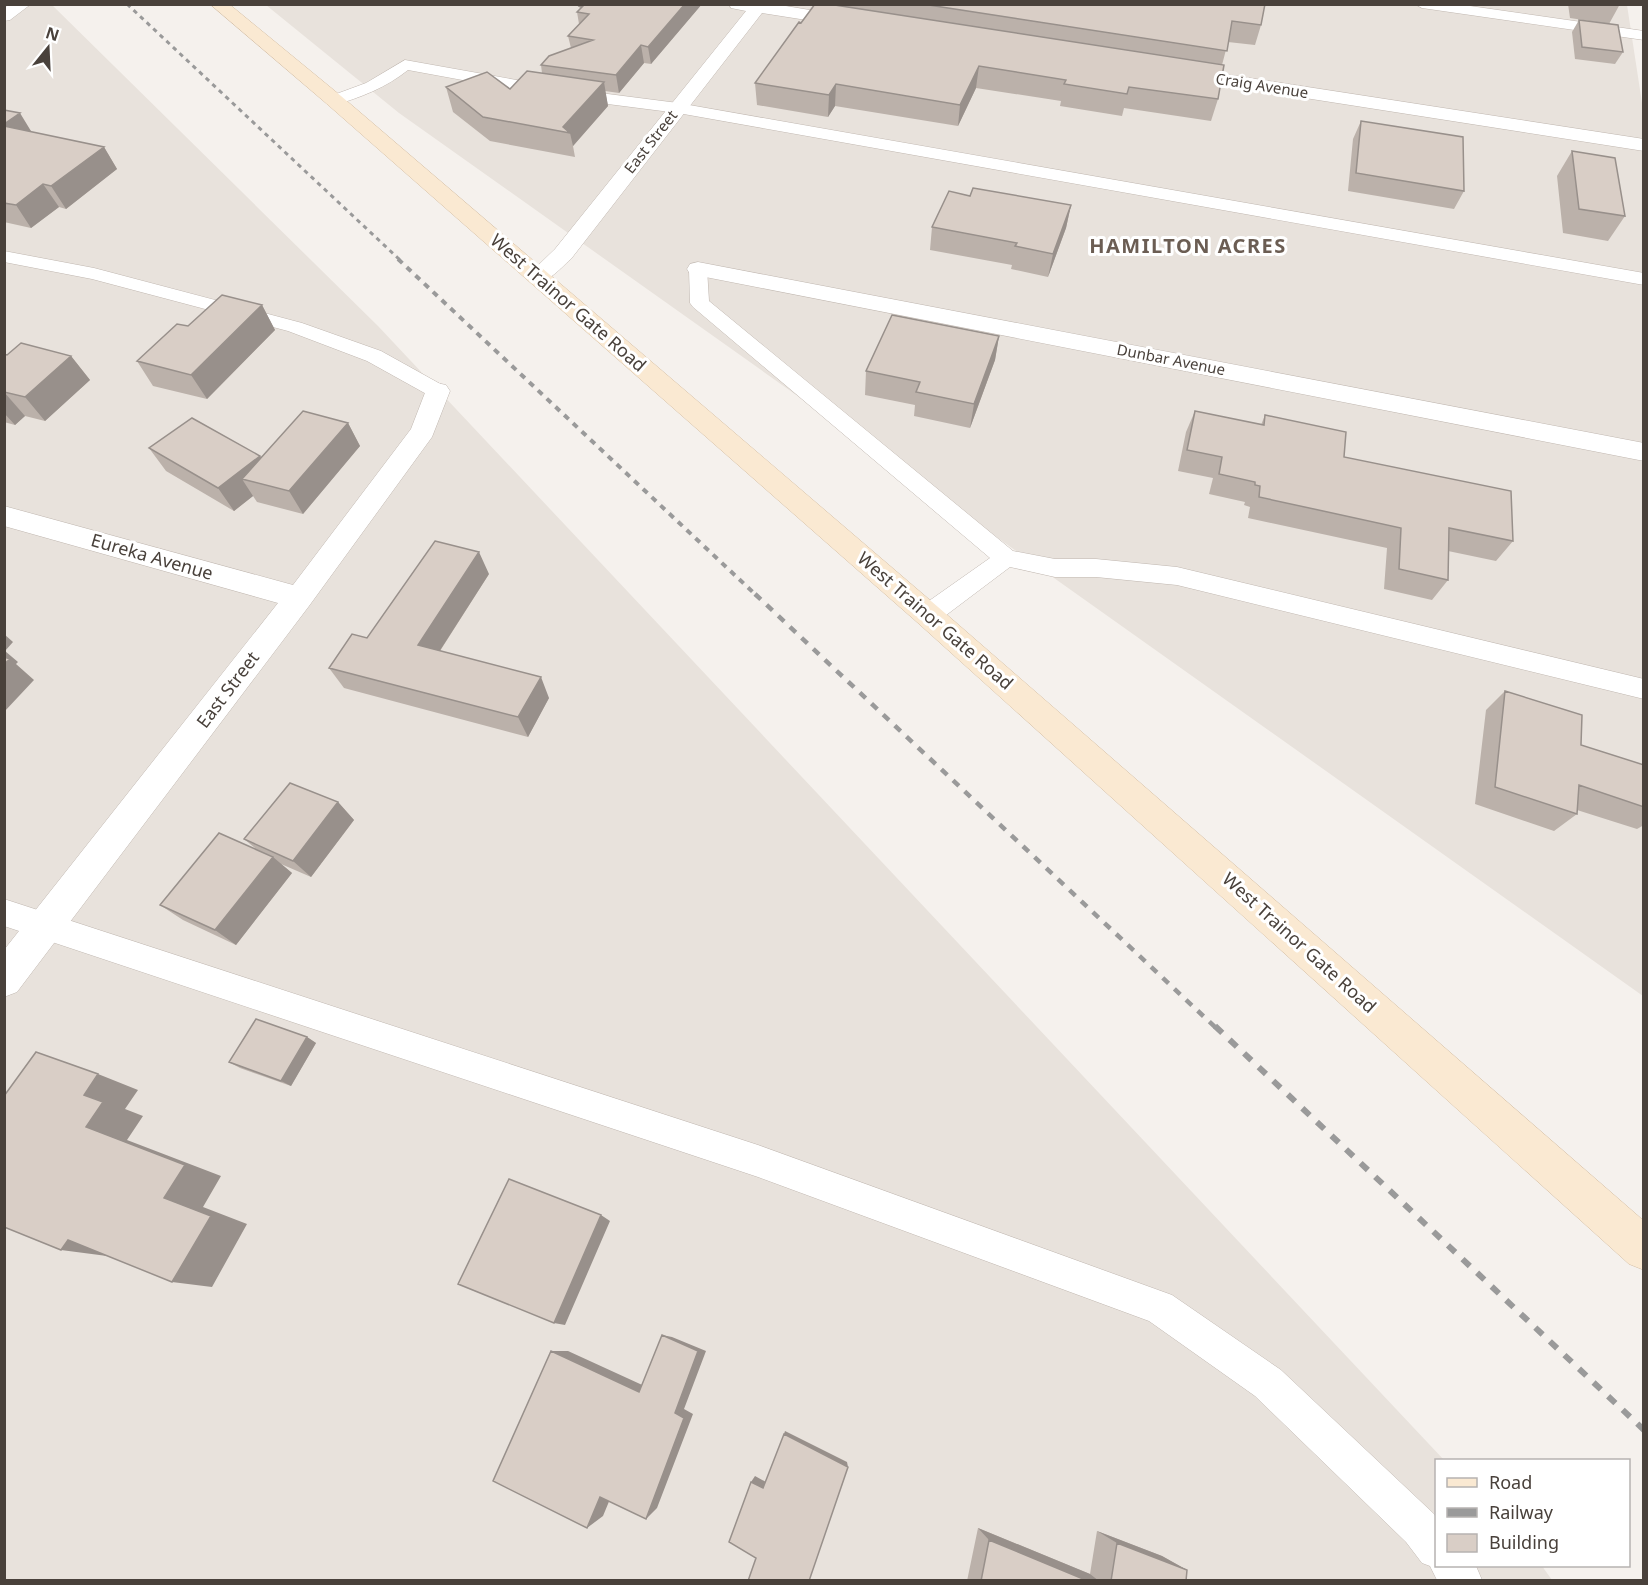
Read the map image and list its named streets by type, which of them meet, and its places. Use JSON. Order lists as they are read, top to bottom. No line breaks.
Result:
{"streets":{"main road":["West Trainor Gate Road"],"street":["Craig Avenue","East Street","Dunbar Avenue","Eureka Avenue"]},"crossings":[["East Street","West Trainor Gate Road"],["East Street","Eureka Avenue"]],"districts":["HAMILTON ACRES"],"legend":["Road","Railway","Building"],"north":"top"}
